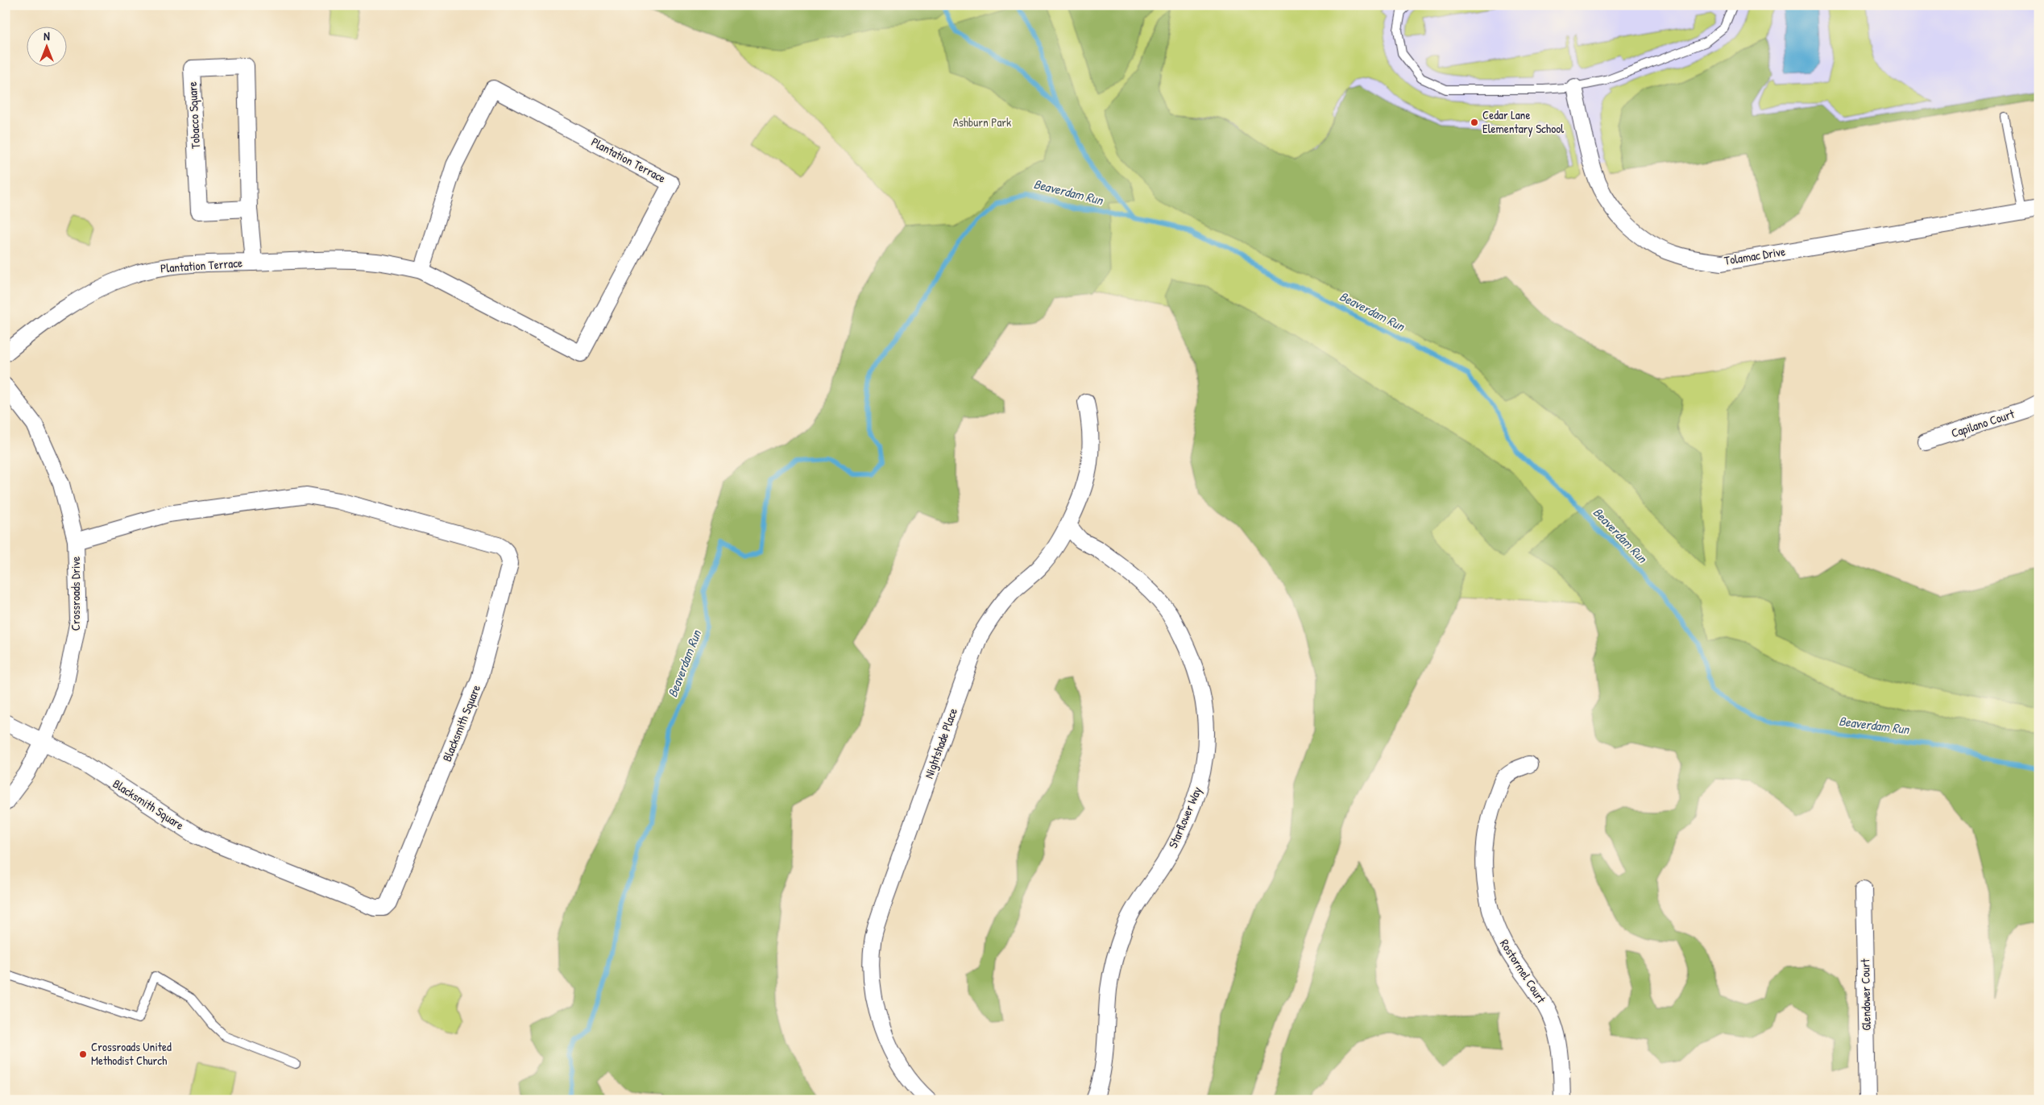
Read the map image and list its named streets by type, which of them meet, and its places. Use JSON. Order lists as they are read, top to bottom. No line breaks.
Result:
{"streets":{"street":["Tobacco Square","Plantation Terrace","Tolamac Drive","Capilano Court","Crossroads Drive","Blacksmith Square","Nightshade Place","Starflower Way","Rostormel Court","Glendower Court"]},"crossings":[["Tobacco Square","Plantation Terrace"],["Crossroads Drive","Blacksmith Square"],["Nightshade Place","Starflower Way"]],"water":["Beaverdam Run"],"parks":["Ashburn Park"],"places":["Cedar Lane Elementary School","Crossroads United Methodist Church"],"north":"top"}
